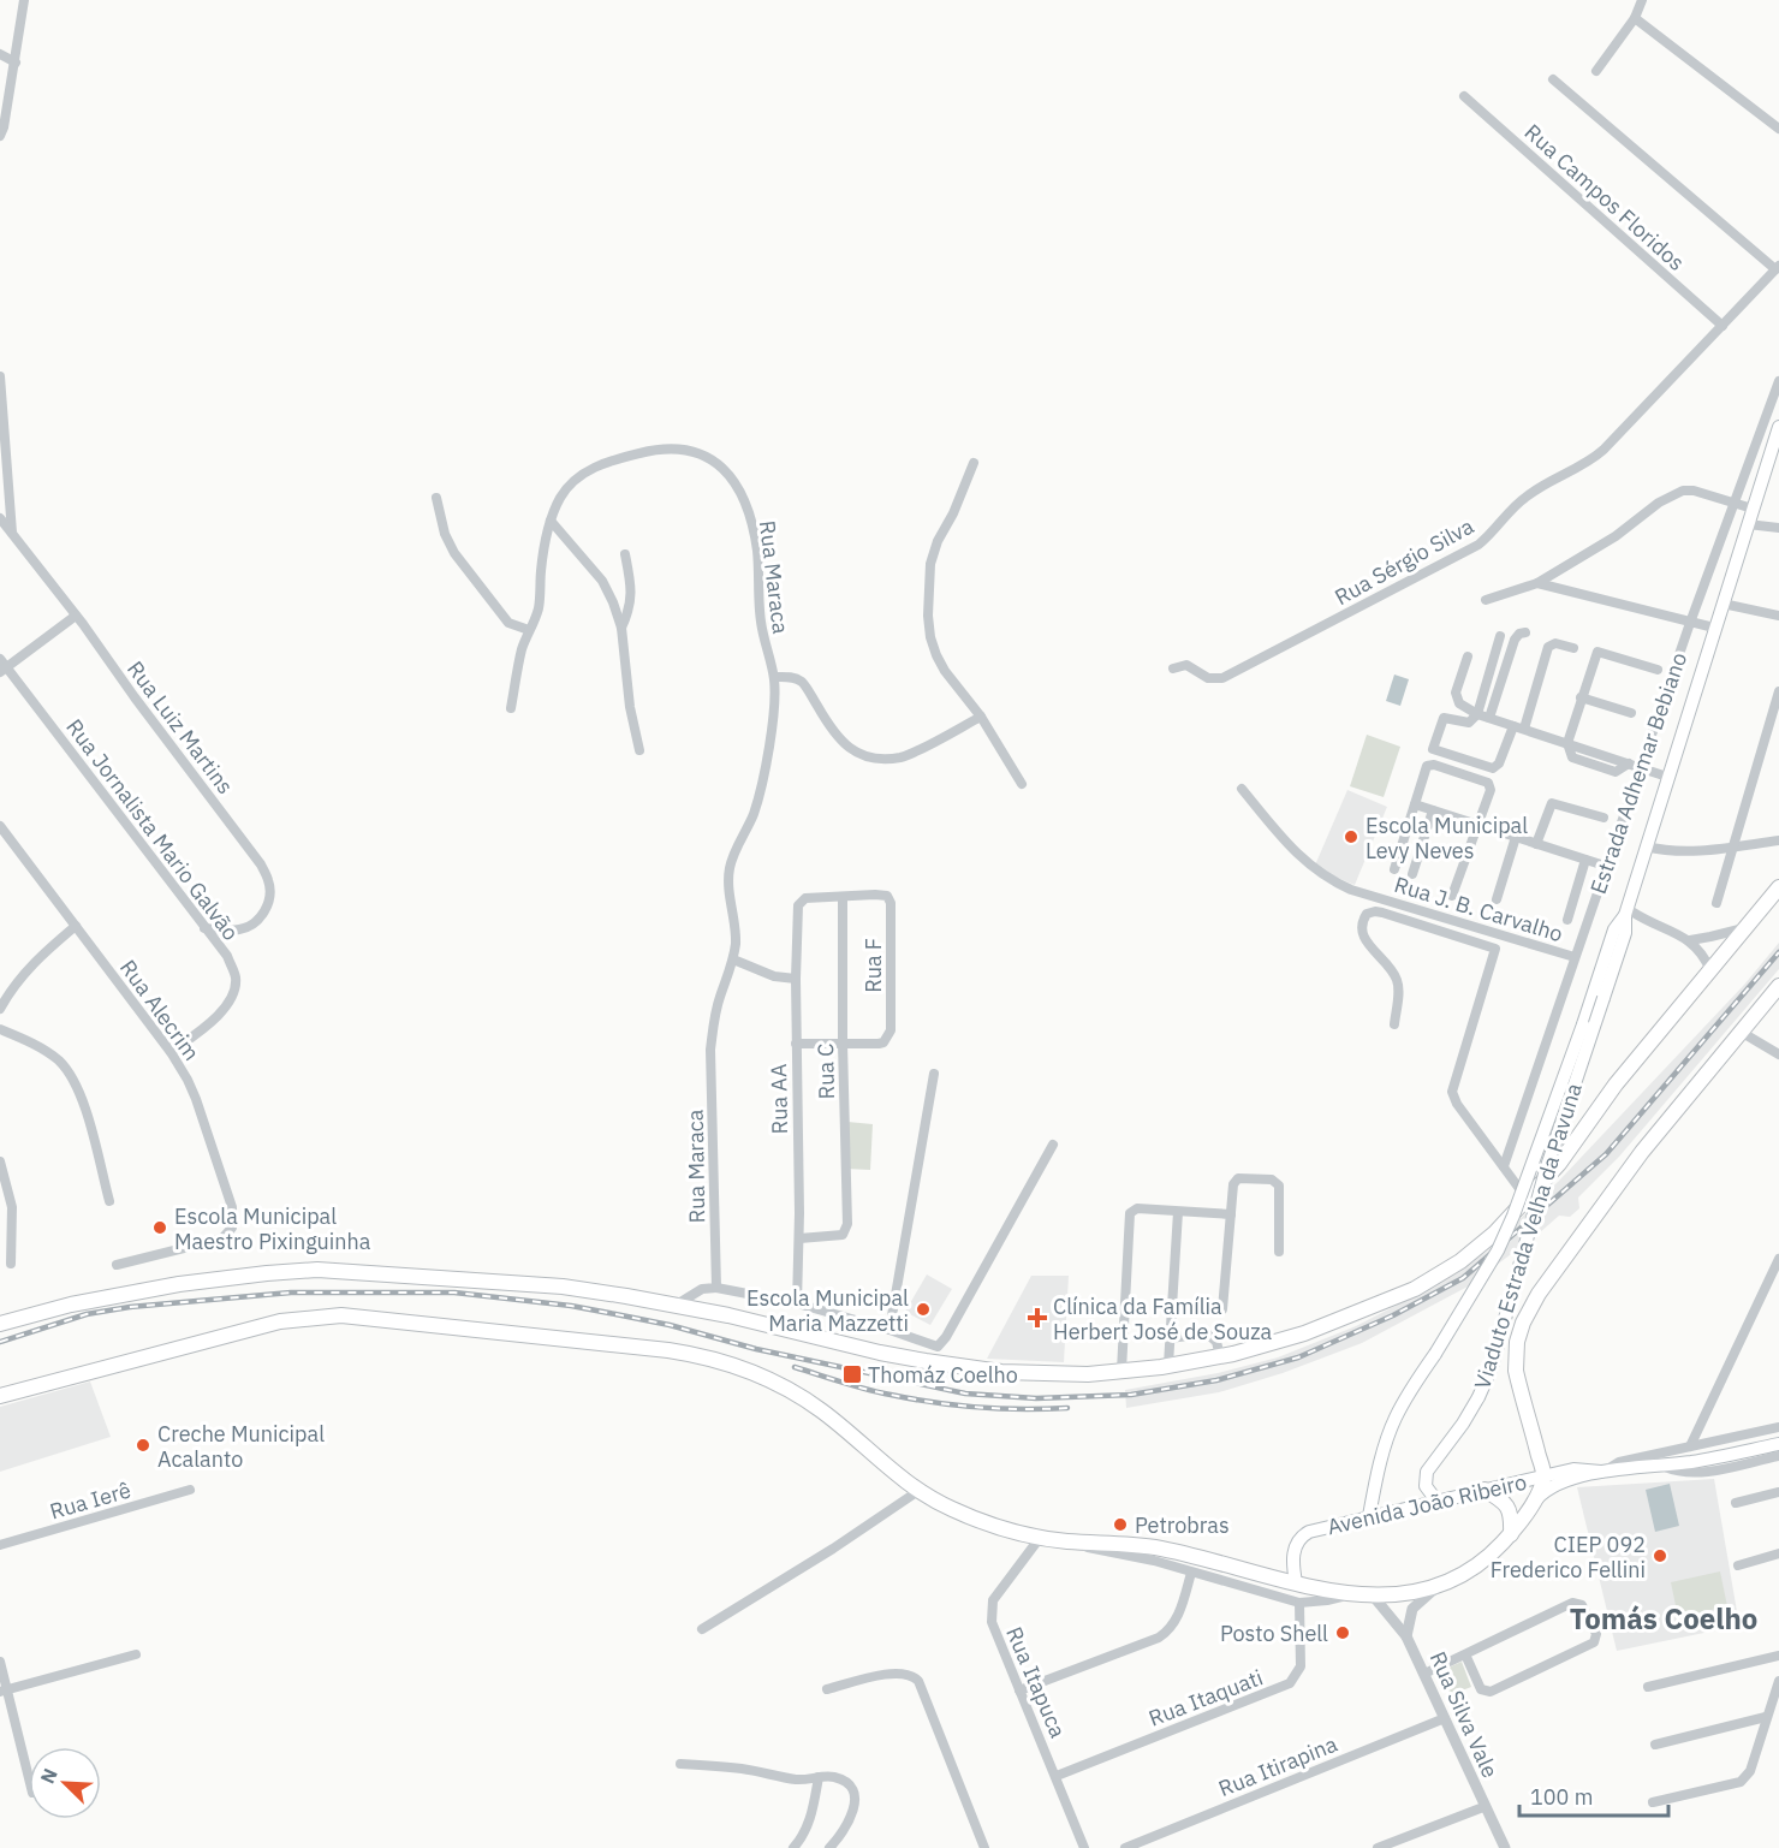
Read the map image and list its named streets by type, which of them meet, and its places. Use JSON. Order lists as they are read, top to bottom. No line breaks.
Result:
{"streets":{"main road":["Estrada Adhemar Bebiano","Viaduto Estrada Velha da Pavuna","Avenida João Ribeiro"],"street":["Rua Campos Floridos","Rua Sérgio Silva","Rua Maraca","Rua Luiz Martins","Rua Jornalista Mario Galvão","Rua J. B. Carvalho","Rua F","Rua Alecrim","Rua C","Rua AA","Rua Ierê","Rua Itapuca","Rua Itaquati","Rua Silva Vale","Rua Itirapina"]},"crossings":[["Rua Campos Floridos","Rua Sérgio Silva"],["Rua Luiz Martins","Rua Jornalista Mario Galvão"],["Estrada Adhemar Bebiano","Rua J. B. Carvalho"],["Estrada Adhemar Bebiano","Viaduto Estrada Velha da Pavuna"],["Rua Jornalista Mario Galvão","Rua Alecrim"],["Rua F","Rua C"],["Rua F","Rua AA"],["Rua C","Rua AA"],["Viaduto Estrada Velha da Pavuna","Avenida João Ribeiro"],["Rua Itapuca","Rua Itaquati"],["Rua Silva Vale","Rua Itirapina"]],"districts":["Tomás Coelho"],"places":{"other":["Escola Municipal Levy Neves","Escola Municipal Maestro Pixinguinha","Escola Municipal Maria Mazzetti","Creche Municipal Acalanto","Petrobras","CIEP 092 Frederico Fellini","Posto Shell"],"health":["Clínica da Família Herbert José de Souza"],"transit":["Thomáz Coelho"]},"scale_bar":"100 m","north":"top left"}
